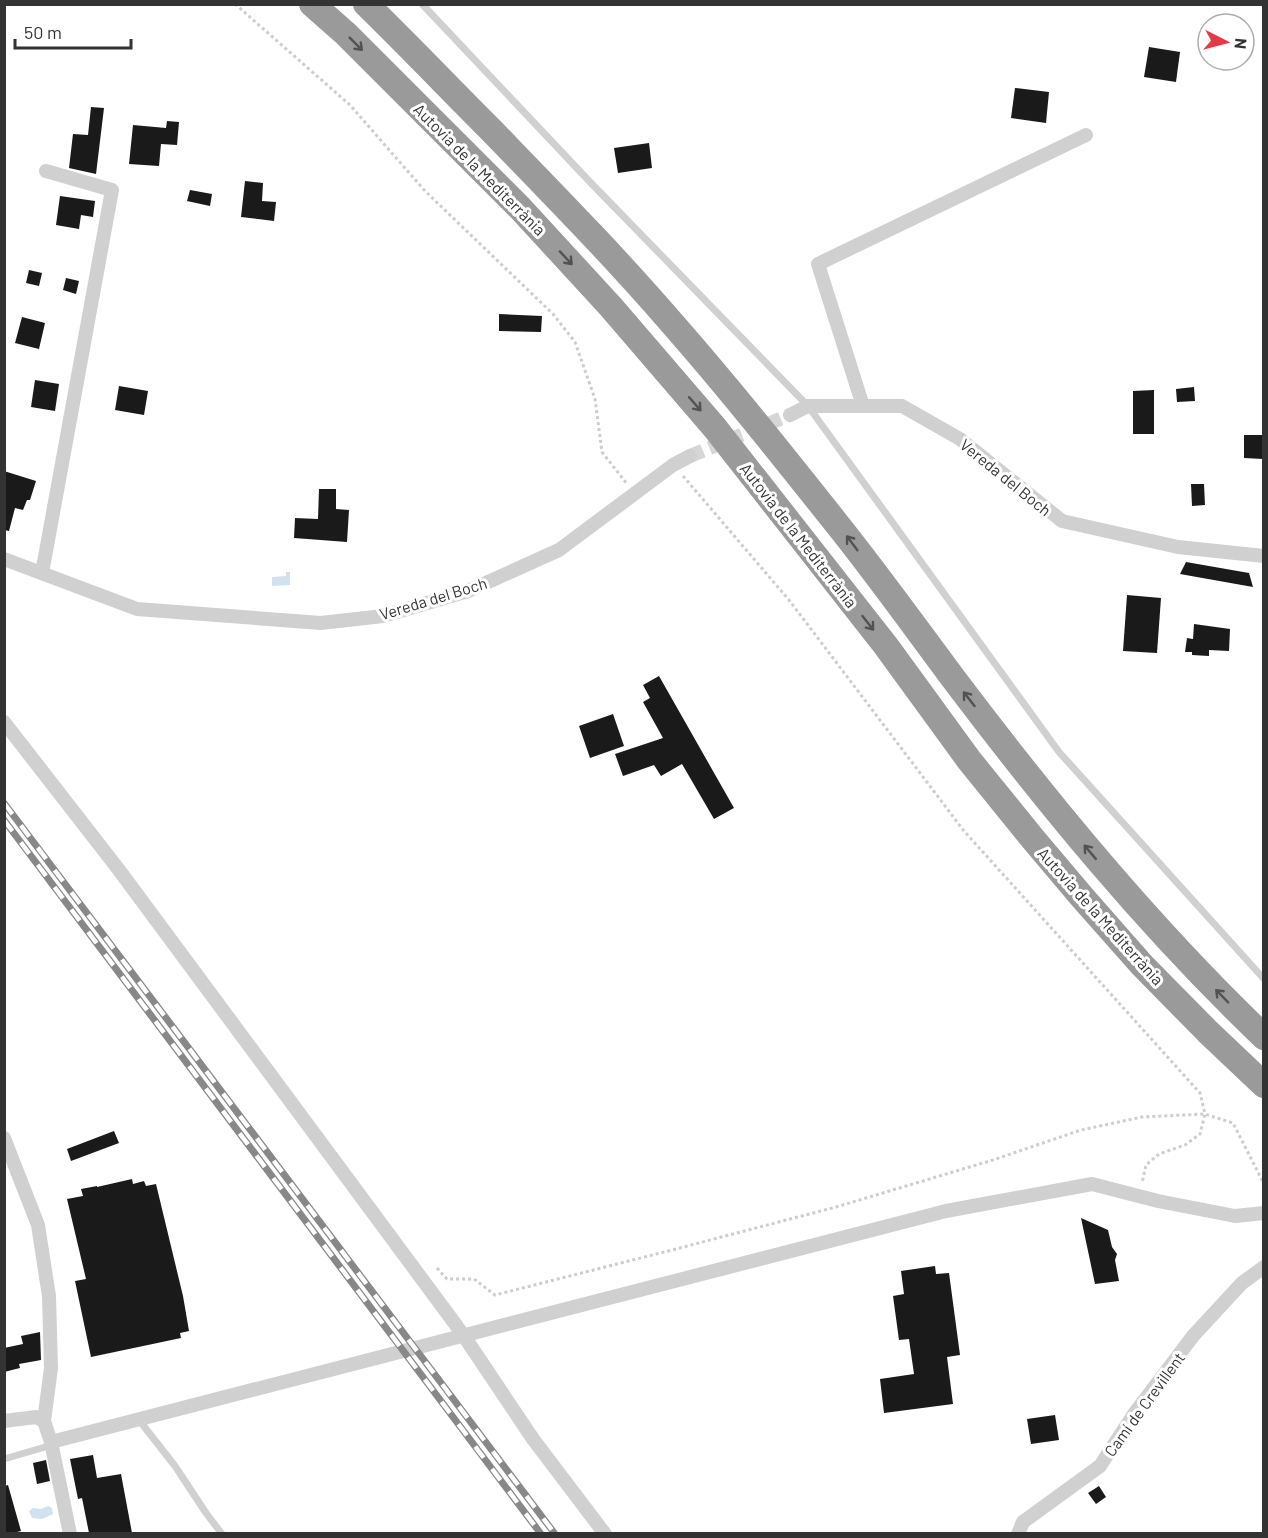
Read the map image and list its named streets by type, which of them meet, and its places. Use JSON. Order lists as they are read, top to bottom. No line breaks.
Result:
{"streets":{"highway":["Autovia de la Mediterrània"],"street":["Vereda del Boch","Camí de Crevillent"]},"scale_bar":"50 m","north":"right"}
